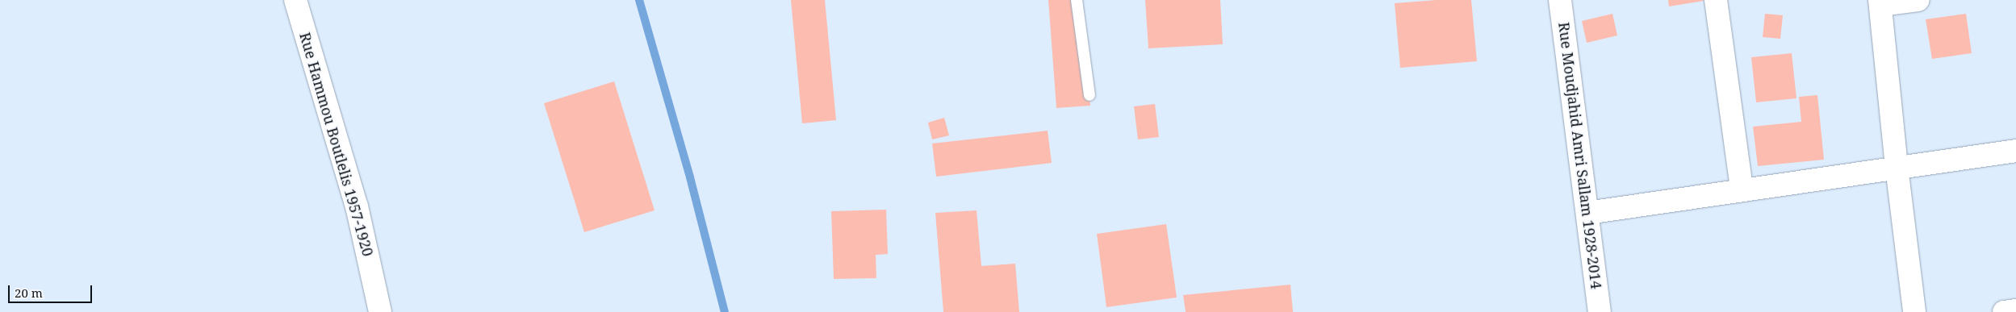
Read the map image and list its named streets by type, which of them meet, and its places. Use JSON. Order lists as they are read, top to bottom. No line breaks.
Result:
{"streets":{"street":["Rue Hammou Boutlelis 1957-1920","Rue Moudjahid Amri Sallam 1928-2014"]},"scale_bar":"20 m"}
